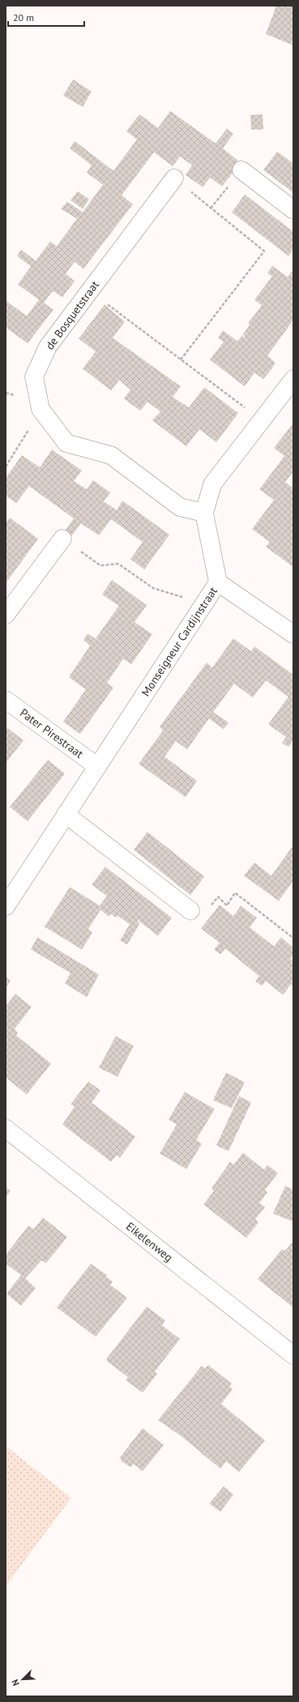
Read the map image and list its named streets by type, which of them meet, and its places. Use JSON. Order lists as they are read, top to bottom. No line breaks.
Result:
{"streets":{"street":["de Bosquetstraat","Monseigneur Cardijnstraat","Pater Pirestraat","Eikelenweg"]},"crossings":[["de Bosquetstraat","Monseigneur Cardijnstraat"],["Monseigneur Cardijnstraat","Pater Pirestraat"]],"scale_bar":"20 m","north":"bottom left"}
